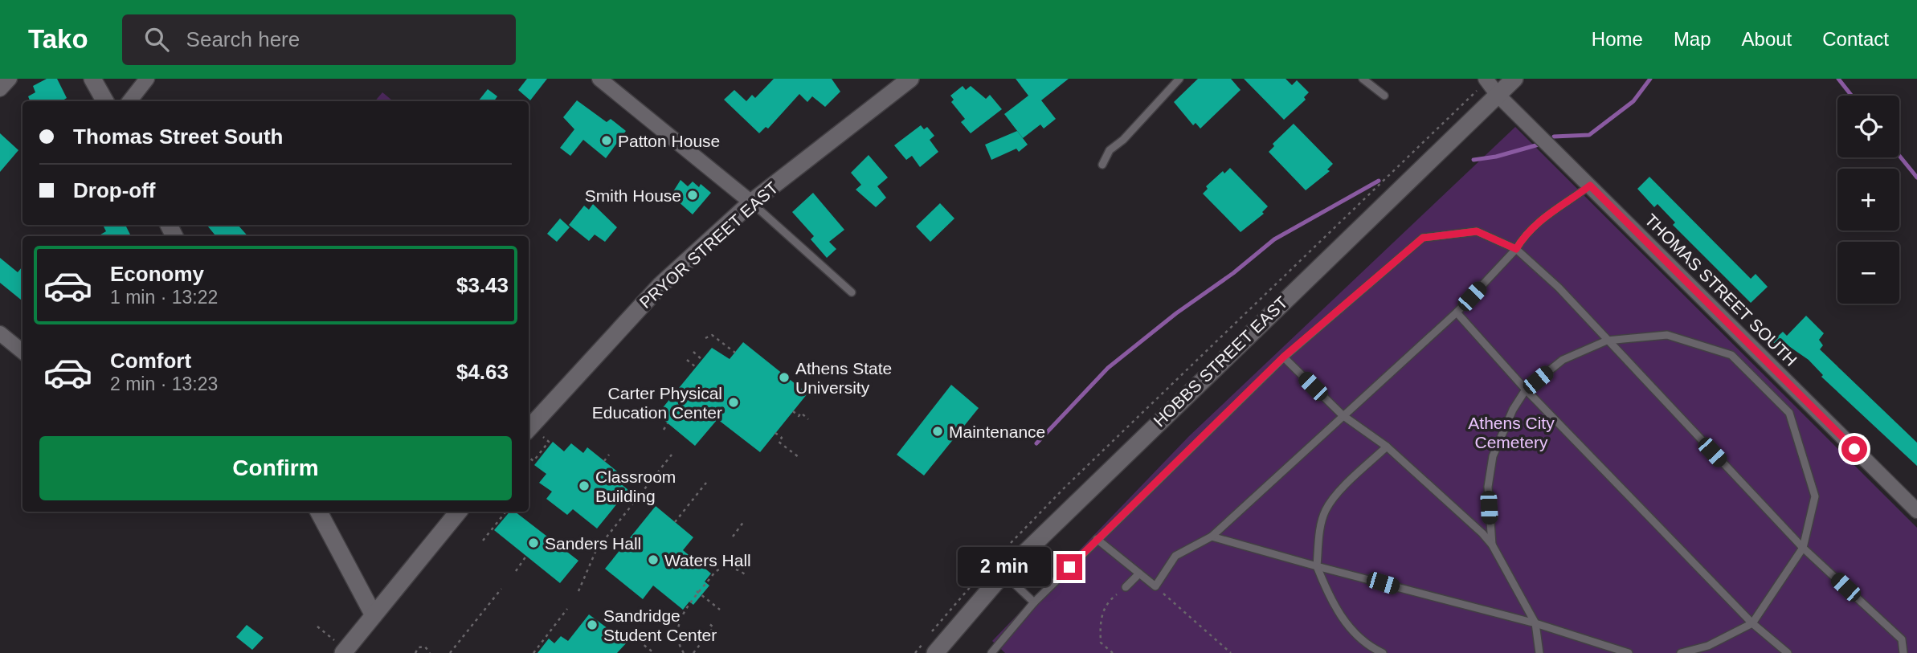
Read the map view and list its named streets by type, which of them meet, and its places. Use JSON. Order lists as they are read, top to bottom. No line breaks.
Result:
{"streets":{"street":["PRYOR STREET EAST","THOMAS STREET SOUTH","HOBBS STREET EAST"]},"crossings":[["THOMAS STREET SOUTH","HOBBS STREET EAST"]],"parks":["Athens City Cemetery"],"places":["Patton House","Smith House","Athens State University","Carter Physical Education Center","Maintenance","Classroom Building","Sanders Hall","Waters Hall","Sandridge Student Center"],"page":{"header":"Tako","search":"Search here","nav":["Home","Map","About","Contact"],"map_buttons":["+","−"],"banner":["Thomas Street South","Drop-off"],"list":[{"name":"Economy","note":"1 min · 13:22","value":"$3.43"},{"name":"Comfort","note":"2 min · 13:23","value":"$4.63"}],"buttons":"Confirm","bubble":"2 min"}}
